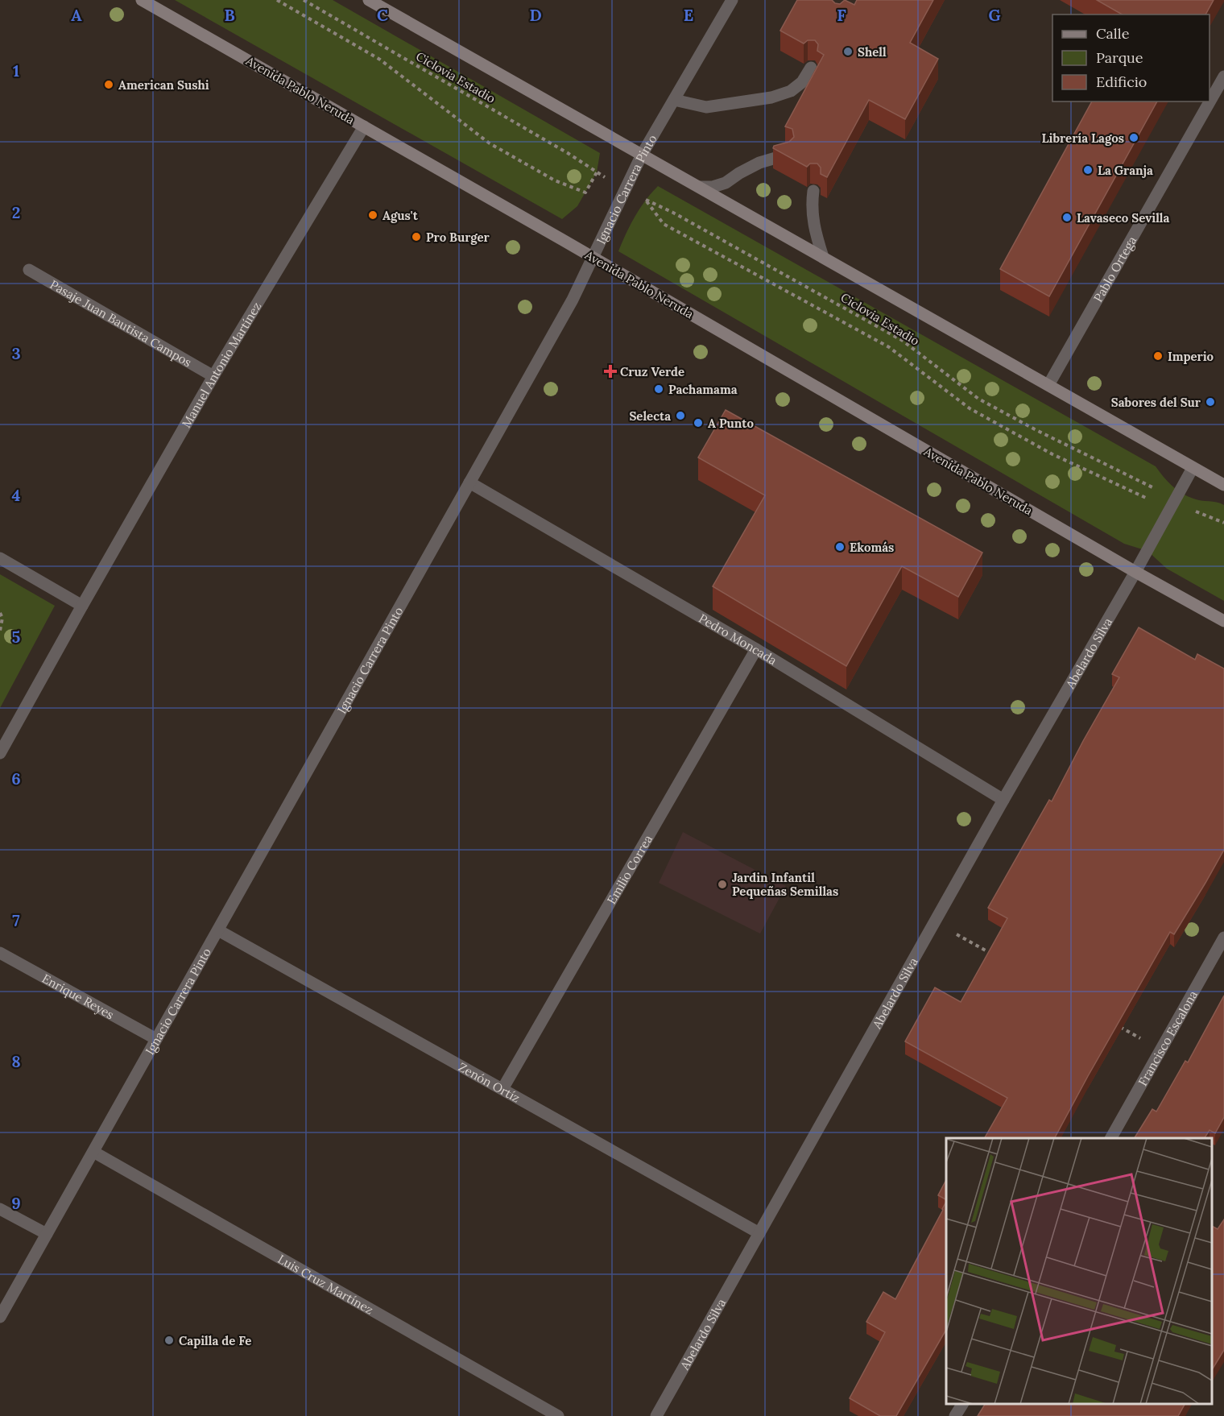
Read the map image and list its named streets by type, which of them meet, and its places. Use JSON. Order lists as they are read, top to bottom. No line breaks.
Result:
{"streets":{"main road":["Avenida Pablo Neruda"],"street":["Ignacio Carrera Pinto","Pablo Ortega","Pasaje Juan Bautista Campos","Manuel Antonio Martínez","Pedro Moncada","Abelardo Silva","Emilio Correa","Enrique Reyes","Francisco Escalona","Zenón Ortíz","Luis Cruz Martínez"],"path":["Ciclovia Estadio"]},"crossings":[["Avenida Pablo Neruda","Ignacio Carrera Pinto"],["Avenida Pablo Neruda","Manuel Antonio Martínez"],["Avenida Pablo Neruda","Abelardo Silva"],["Ignacio Carrera Pinto","Pedro Moncada"],["Ignacio Carrera Pinto","Enrique Reyes"],["Ignacio Carrera Pinto","Zenón Ortíz"],["Ignacio Carrera Pinto","Luis Cruz Martínez"],["Pasaje Juan Bautista Campos","Manuel Antonio Martínez"],["Pedro Moncada","Abelardo Silva"],["Pedro Moncada","Emilio Correa"],["Abelardo Silva","Zenón Ortíz"],["Emilio Correa","Zenón Ortíz"]],"places":{"other":["Shell","American Sushi","Librería Lagos","La Granja","Agus't","Lavaseco Sevilla","Pro Burger","Imperio","Pachamama","Sabores del Sur","Selecta","A Punto","Ekomás","Jardin Infantil Pequeñas Semillas","Capilla de Fe"],"health":["Cruz Verde"]},"legend":["Calle","Parque","Edificio"],"grid":{"columns":["A","B","C","D","E","F","G"],"rows":["1","2","3","4","5","6","7","8","9"]}}
